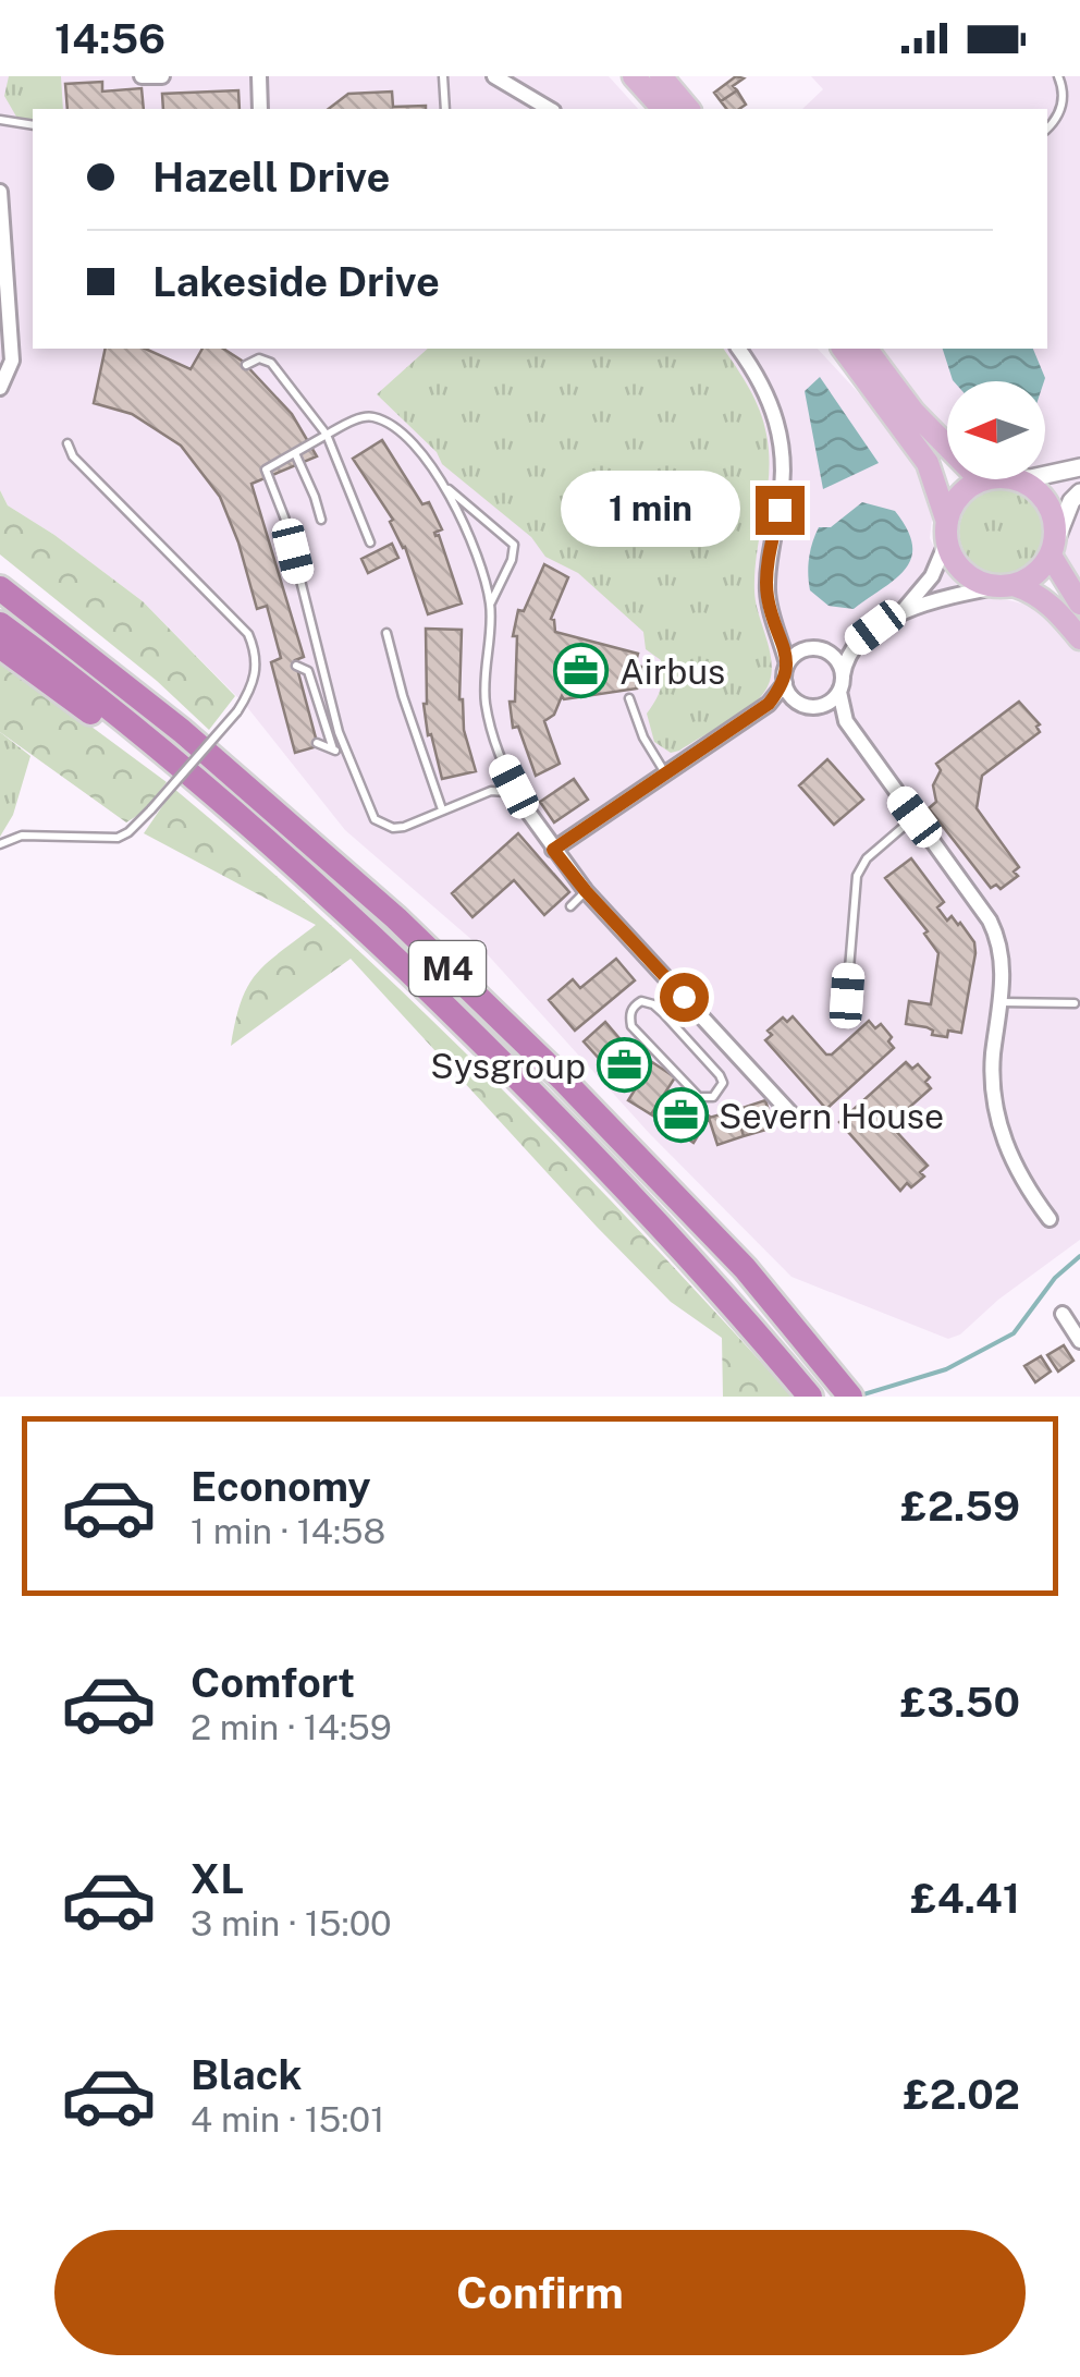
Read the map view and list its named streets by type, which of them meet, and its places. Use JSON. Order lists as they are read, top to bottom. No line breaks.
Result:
{"streets":{"highway":["M4"]},"places":{"office":["Airbus","Sysgroup","Severn House"]},"north":"left","page":{"status":"14:56","banner":["Hazell Drive","Lakeside Drive"],"bubble":"1 min","list":[{"name":"Economy","note":"1 min · 14:58","value":"£2.59"},{"name":"Comfort","note":"2 min · 14:59","value":"£3.50"},{"name":"XL","note":"3 min · 15:00","value":"£4.41"},{"name":"Black","note":"4 min · 15:01","value":"£2.02"}],"buttons":"Confirm"}}
